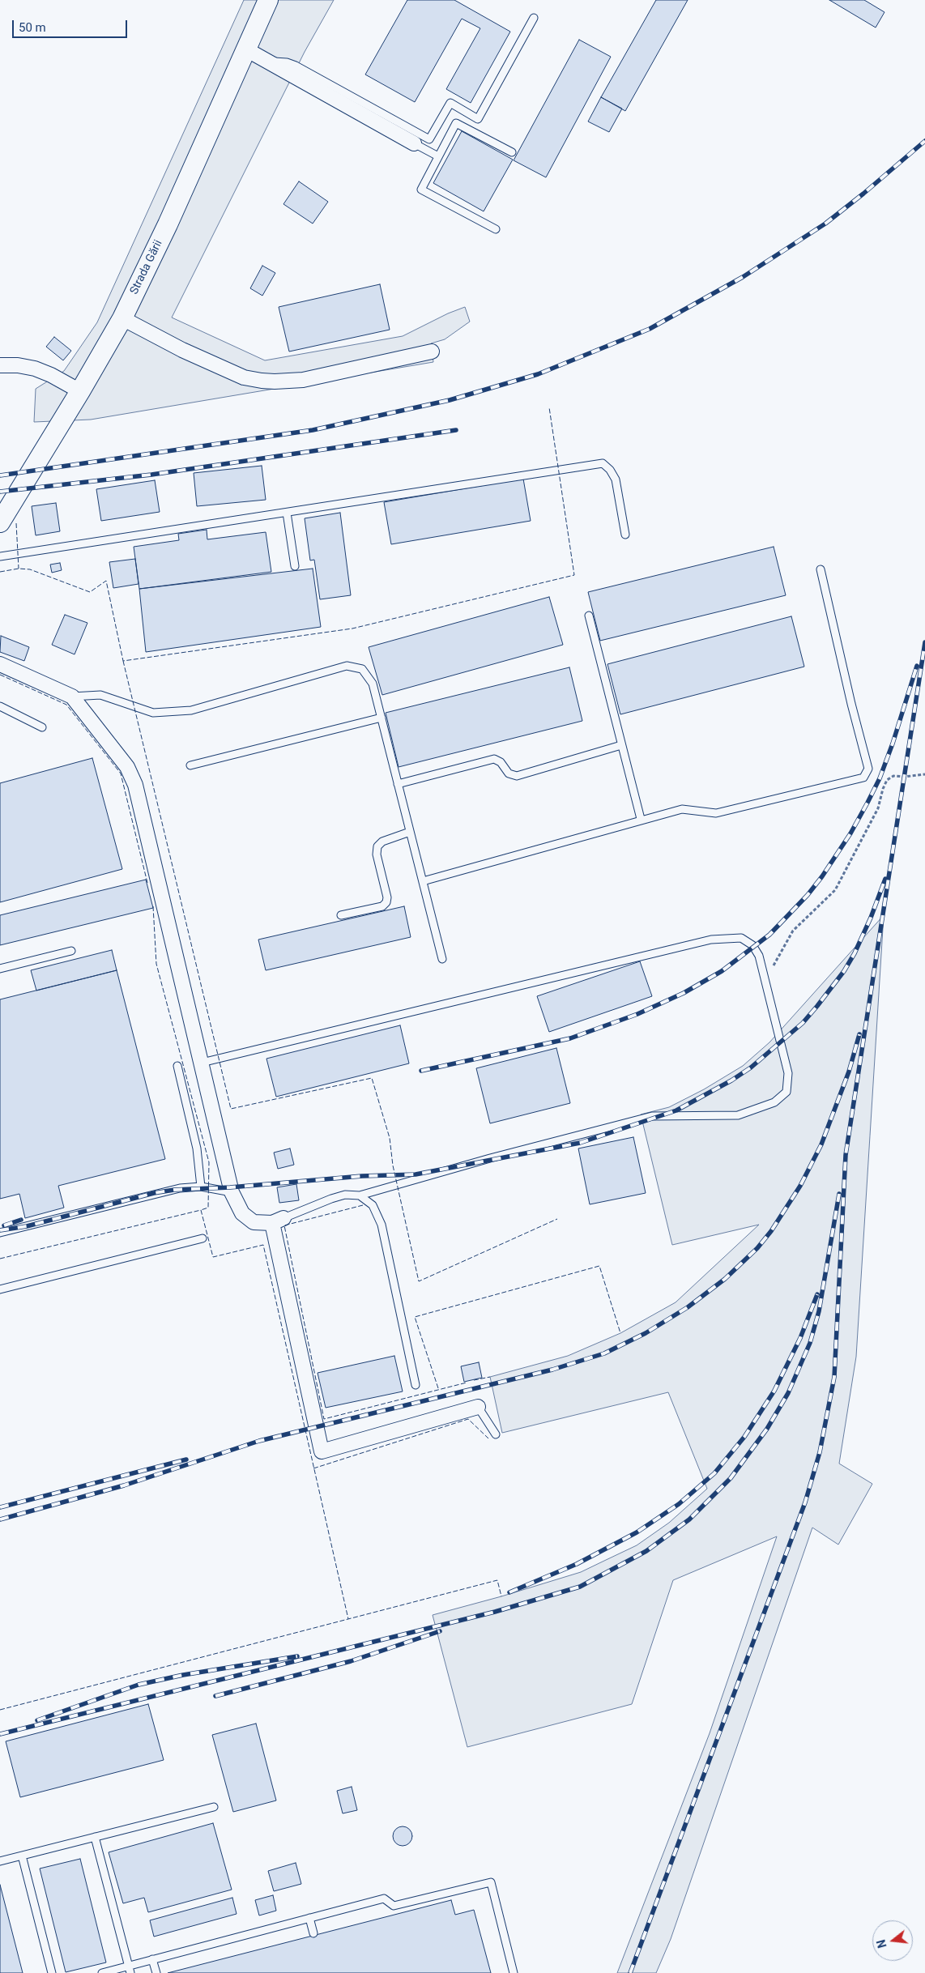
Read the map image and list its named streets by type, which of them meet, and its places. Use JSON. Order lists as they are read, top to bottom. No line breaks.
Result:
{"streets":{"main road":["Strada Gării"]},"scale_bar":"50 m","north":"left"}
